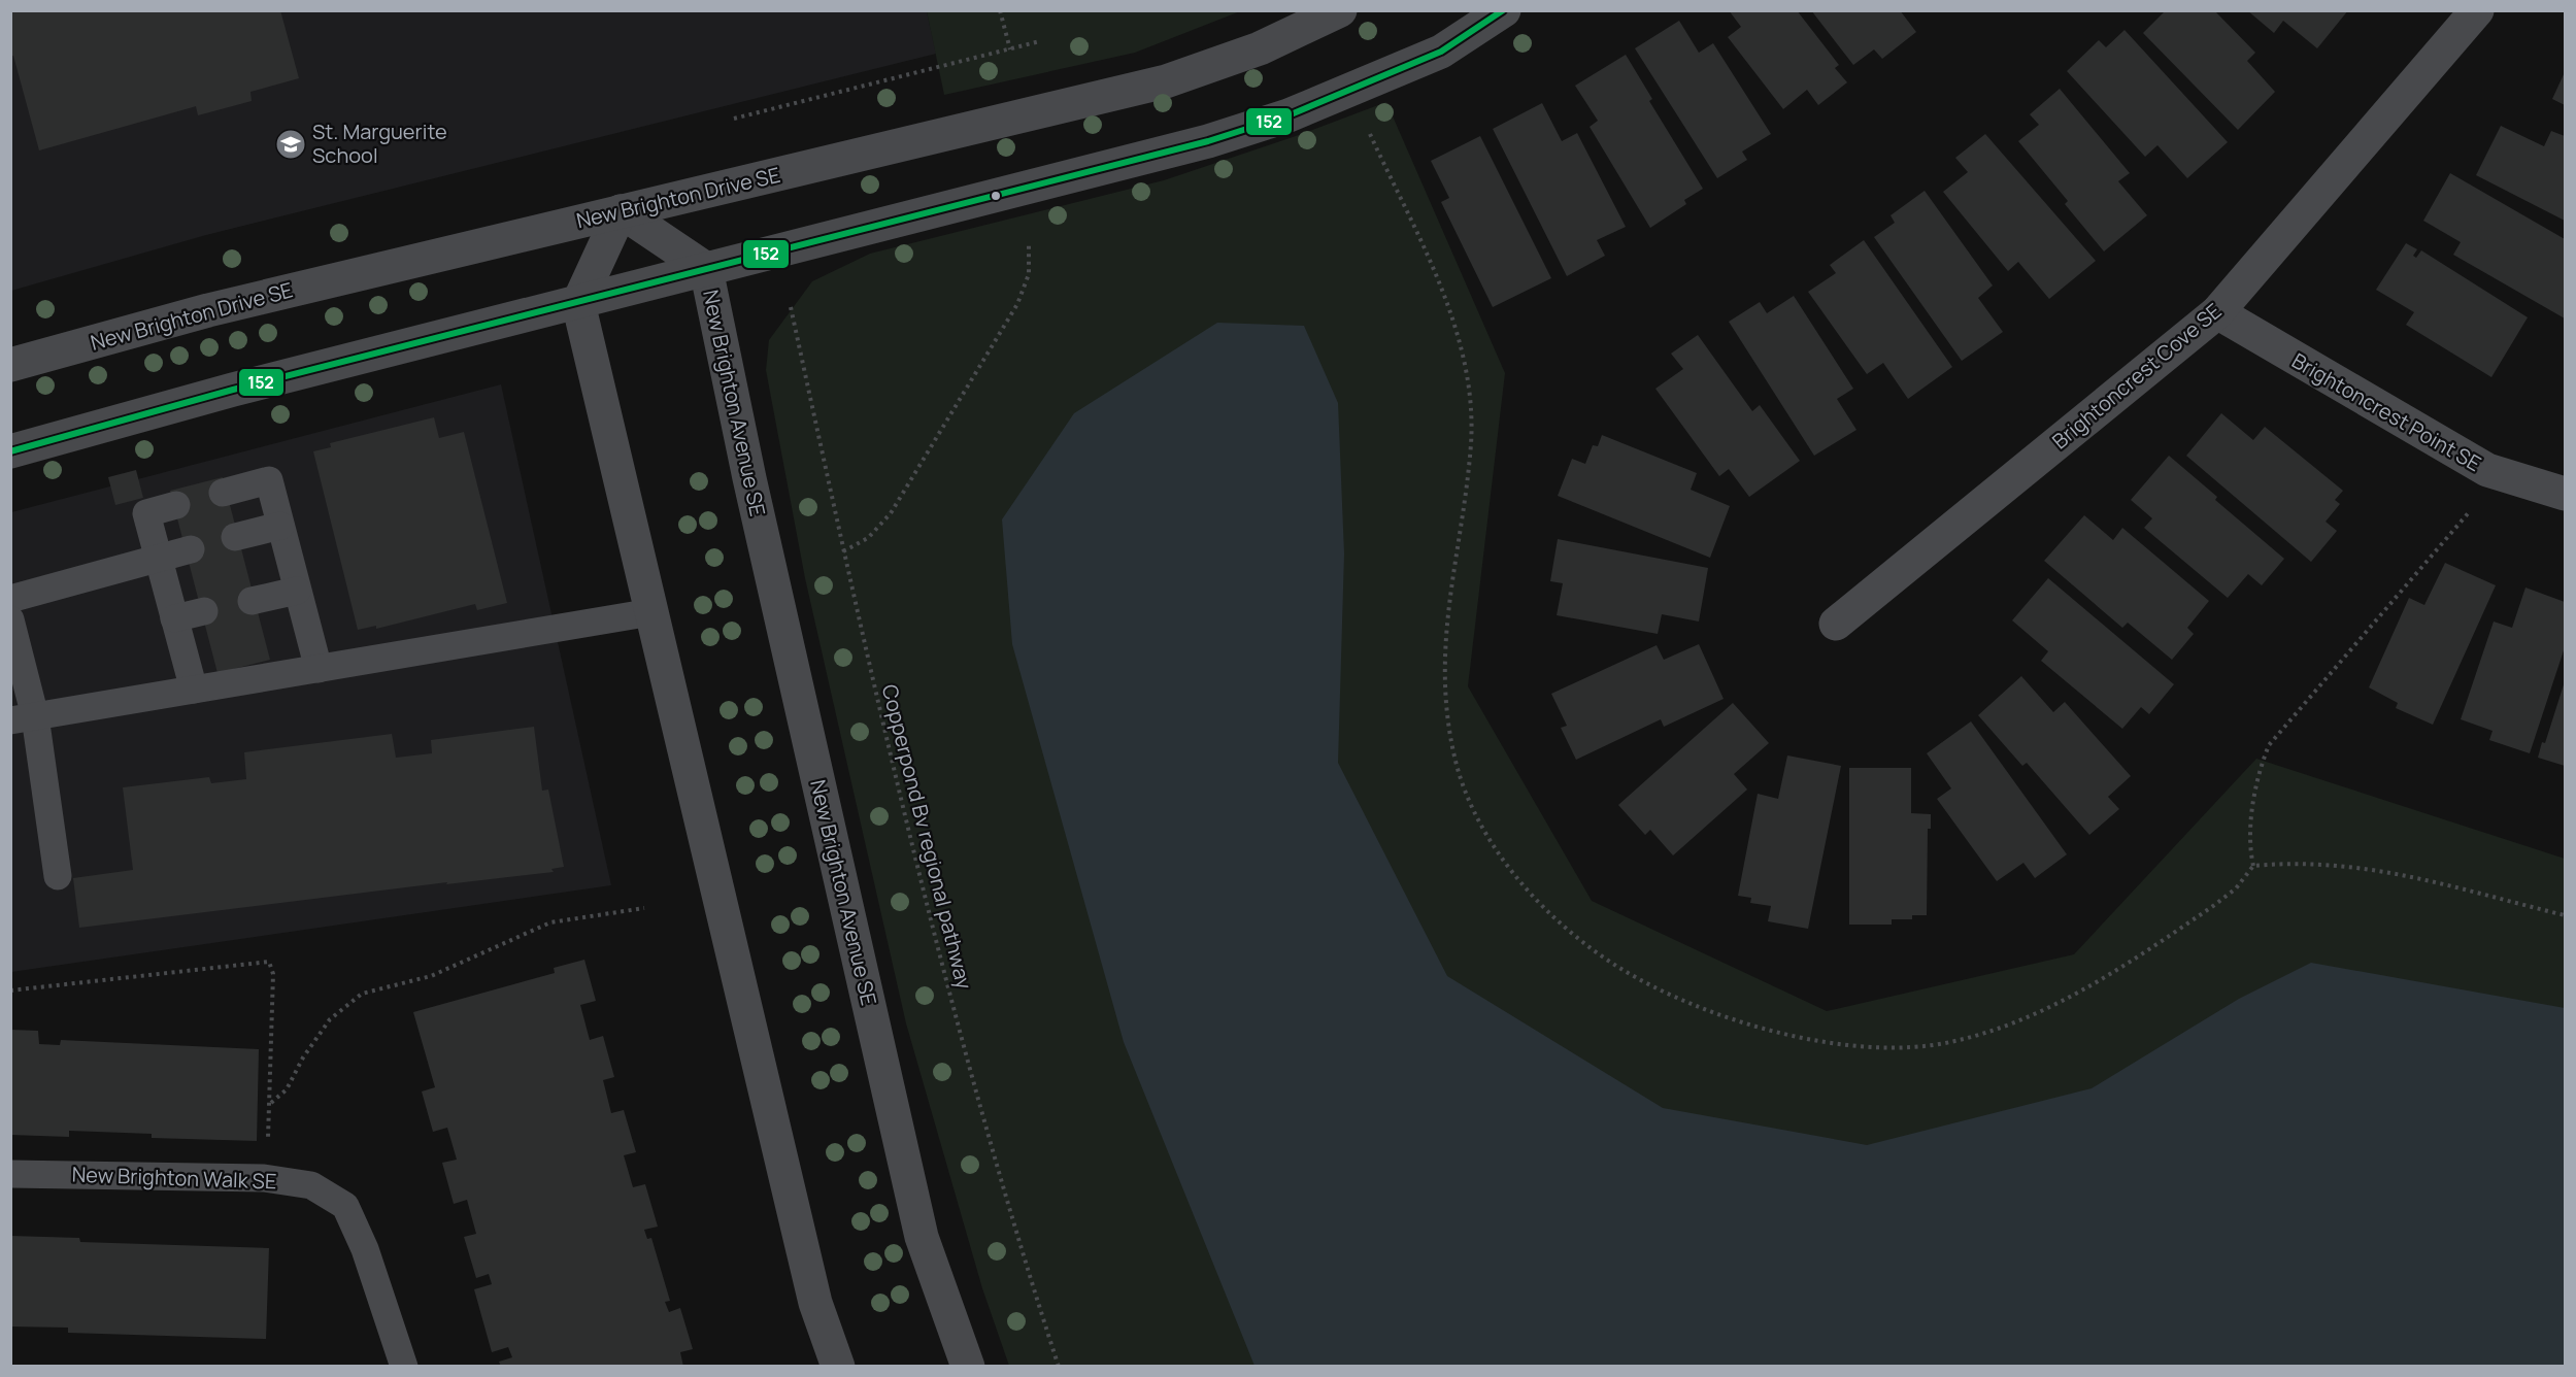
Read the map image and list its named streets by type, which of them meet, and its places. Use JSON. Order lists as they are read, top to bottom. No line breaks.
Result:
{"streets":{"street":["New Brighton Drive SE","Brightoncrest Cove SE","New Brighton Avenue SE","Brightoncrest Point SE"],"lane":["New Brighton Walk SE"],"path":["Copperpond Bv regional pathway"]},"crossings":[["New Brighton Drive SE","New Brighton Avenue SE"],["Brightoncrest Cove SE","Brightoncrest Point SE"]],"places":{"school or university":["St. Marguerite School"]},"lines":["transit line 152"]}
